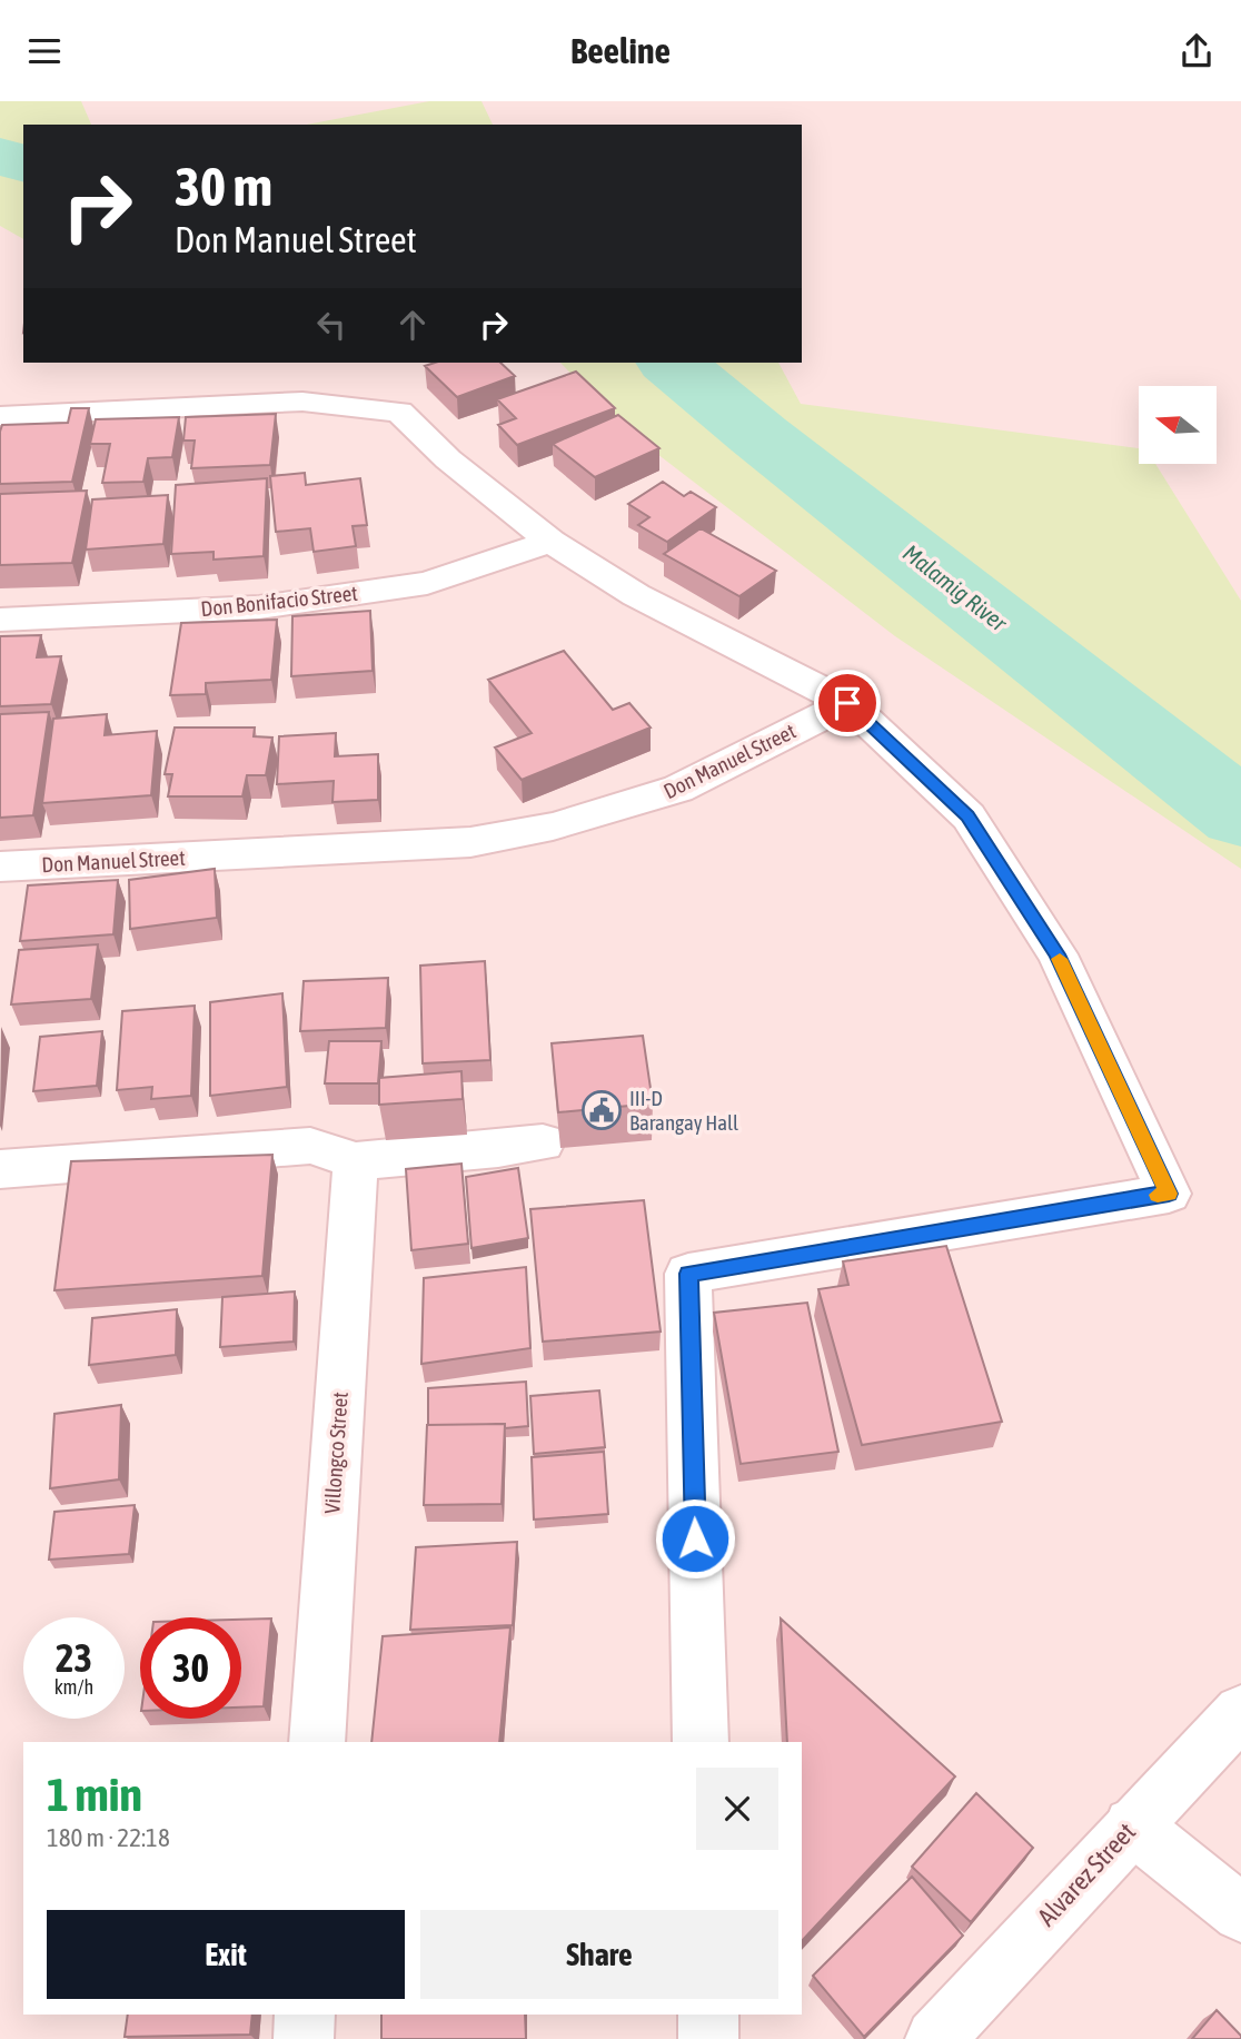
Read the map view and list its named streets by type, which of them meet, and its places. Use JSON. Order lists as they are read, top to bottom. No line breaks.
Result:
{"streets":{"street":["Don Bonifacio Street","Don Manuel Street","Villongco Street","Alvarez Street"]},"water":["Malamig River"],"places":{"public building":["III-D Barangay Hall"]},"north":"left","page":{"header":"Beeline","turn":["30 m","Don Manuel Street"],"speed":"23 km/h","limit":"30","heading":["1 min","180 m · 22:18"],"buttons":["Exit","Share"]}}
